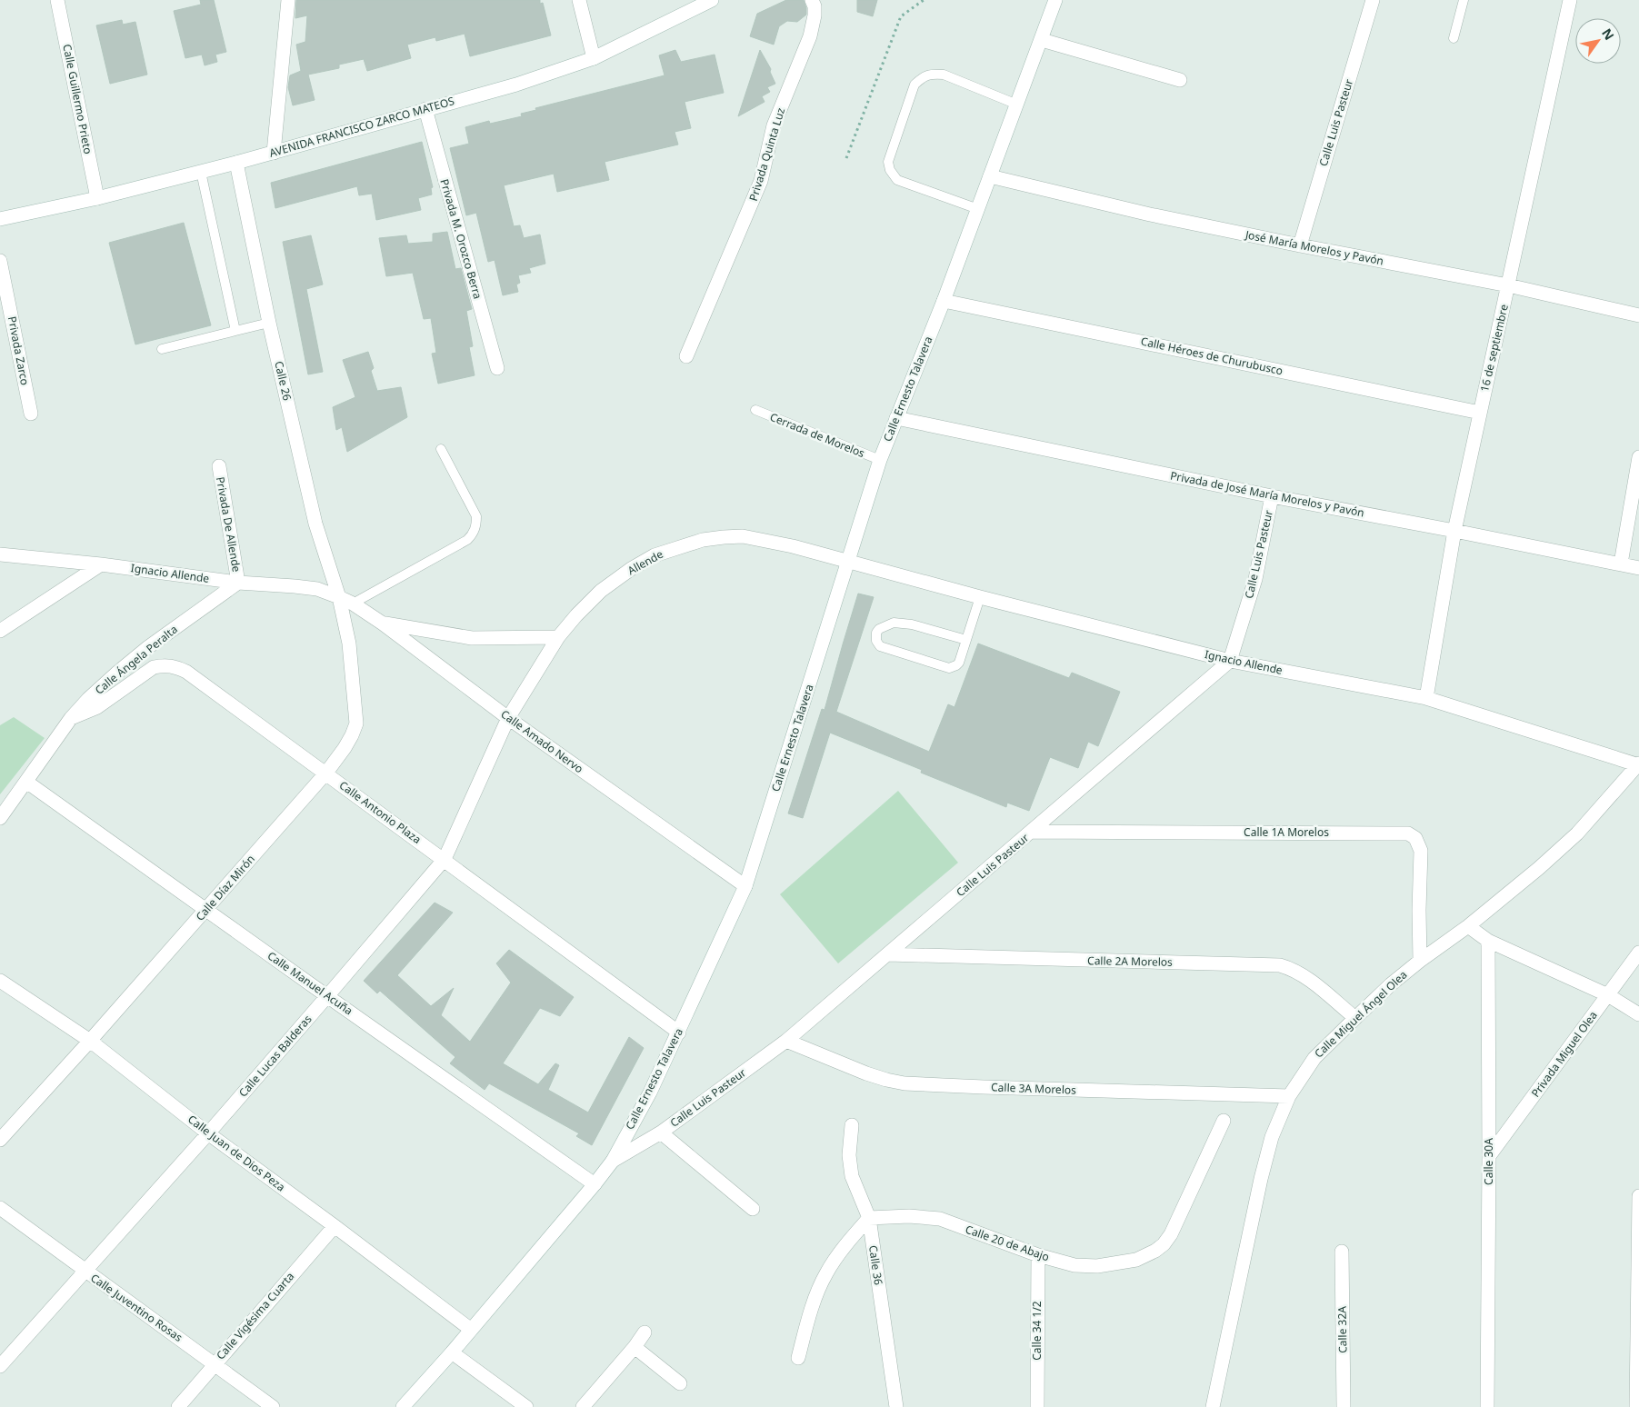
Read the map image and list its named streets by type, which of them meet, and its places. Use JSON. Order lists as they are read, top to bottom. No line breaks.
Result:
{"streets":{"street":["Calle Guillermo Prieto","Calle Luis Pasteur","AVENIDA FRANCISCO ZARCO MATEOS","Privada Quinta Luz","Privada M. Orozco Berra","José María Morelos y Pavón","16 de septiembre","Privada Zarco","Calle Héroes de Churubusco","Calle 26","Calle Ernesto Talavera","Privada de José María Morelos y Pavón","Privada De Allende","Allende","Ignacio Allende","Calle Ángela Peralta","Calle Amado Nervo","Calle Antonio Plaza","Calle 1A Morelos","Calle Díaz Mirón","Calle 2A Morelos","Calle Manuel Acuña","Calle Miguel Ángel Olea","Privada Miguel Olea","Calle Lucas Balderas","Calle 3A Morelos","Calle Juan de Dios Peza","Calle 30A","Calle 20 de Abajo","Calle 36","Calle Juventino Rosas","Calle Vigésima Cuarta","Calle 32A","Calle 34 1/2"],"lane":["Cerrada de Morelos"]},"crossings":[["Calle Guillermo Prieto","AVENIDA FRANCISCO ZARCO MATEOS"],["Calle Luis Pasteur","José María Morelos y Pavón"],["Calle Luis Pasteur","Calle Ernesto Talavera"],["Calle Luis Pasteur","Privada de José María Morelos y Pavón"],["Calle Luis Pasteur","Ignacio Allende"],["Calle Luis Pasteur","Calle 1A Morelos"],["Calle Luis Pasteur","Calle 2A Morelos"],["Calle Luis Pasteur","Calle 3A Morelos"],["AVENIDA FRANCISCO ZARCO MATEOS","Privada M. Orozco Berra"],["AVENIDA FRANCISCO ZARCO MATEOS","Calle 26"],["José María Morelos y Pavón","16 de septiembre"],["José María Morelos y Pavón","Calle Ernesto Talavera"],["16 de septiembre","Calle Héroes de Churubusco"],["16 de septiembre","Privada de José María Morelos y Pavón"],["16 de septiembre","Ignacio Allende"],["Calle Héroes de Churubusco","Calle Ernesto Talavera"],["Calle 26","Ignacio Allende"],["Calle 26","Calle Amado Nervo"],["Calle 26","Calle Díaz Mirón"],["Calle Ernesto Talavera","Cerrada de Morelos"],["Calle Ernesto Talavera","Privada de José María Morelos y Pavón"],["Calle Ernesto Talavera","Allende"],["Calle Ernesto Talavera","Ignacio Allende"],["Calle Ernesto Talavera","Calle Amado Nervo"],["Calle Ernesto Talavera","Calle Antonio Plaza"],["Calle Ernesto Talavera","Calle Manuel Acuña"],["Calle Ernesto Talavera","Calle Juan de Dios Peza"],["Privada De Allende","Ignacio Allende"],["Privada De Allende","Calle Ángela Peralta"],["Allende","Ignacio Allende"],["Allende","Calle Amado Nervo"],["Allende","Calle Lucas Balderas"],["Ignacio Allende","Calle Ángela Peralta"],["Ignacio Allende","Calle Amado Nervo"],["Ignacio Allende","Calle Díaz Mirón"],["Ignacio Allende","Calle Miguel Ángel Olea"],["Calle Ángela Peralta","Calle Antonio Plaza"],["Calle Ángela Peralta","Calle Manuel Acuña"],["Calle Amado Nervo","Calle Díaz Mirón"],["Calle Amado Nervo","Calle Lucas Balderas"],["Calle Antonio Plaza","Calle Díaz Mirón"],["Calle Antonio Plaza","Calle Lucas Balderas"],["Calle 1A Morelos","Calle Miguel Ángel Olea"],["Calle Díaz Mirón","Calle Manuel Acuña"],["Calle Díaz Mirón","Calle Juan de Dios Peza"],["Calle 2A Morelos","Calle Miguel Ángel Olea"],["Calle Manuel Acuña","Calle Lucas Balderas"],["Calle Miguel Ángel Olea","Calle 3A Morelos"],["Privada Miguel Olea","Calle 30A"],["Calle Lucas Balderas","Calle Juan de Dios Peza"],["Calle Lucas Balderas","Calle Juventino Rosas"],["Calle Juan de Dios Peza","Calle Vigésima Cuarta"],["Calle 20 de Abajo","Calle 36"],["Calle 20 de Abajo","Calle 34 1/2"],["Calle Juventino Rosas","Calle Vigésima Cuarta"]],"north":"top right"}
